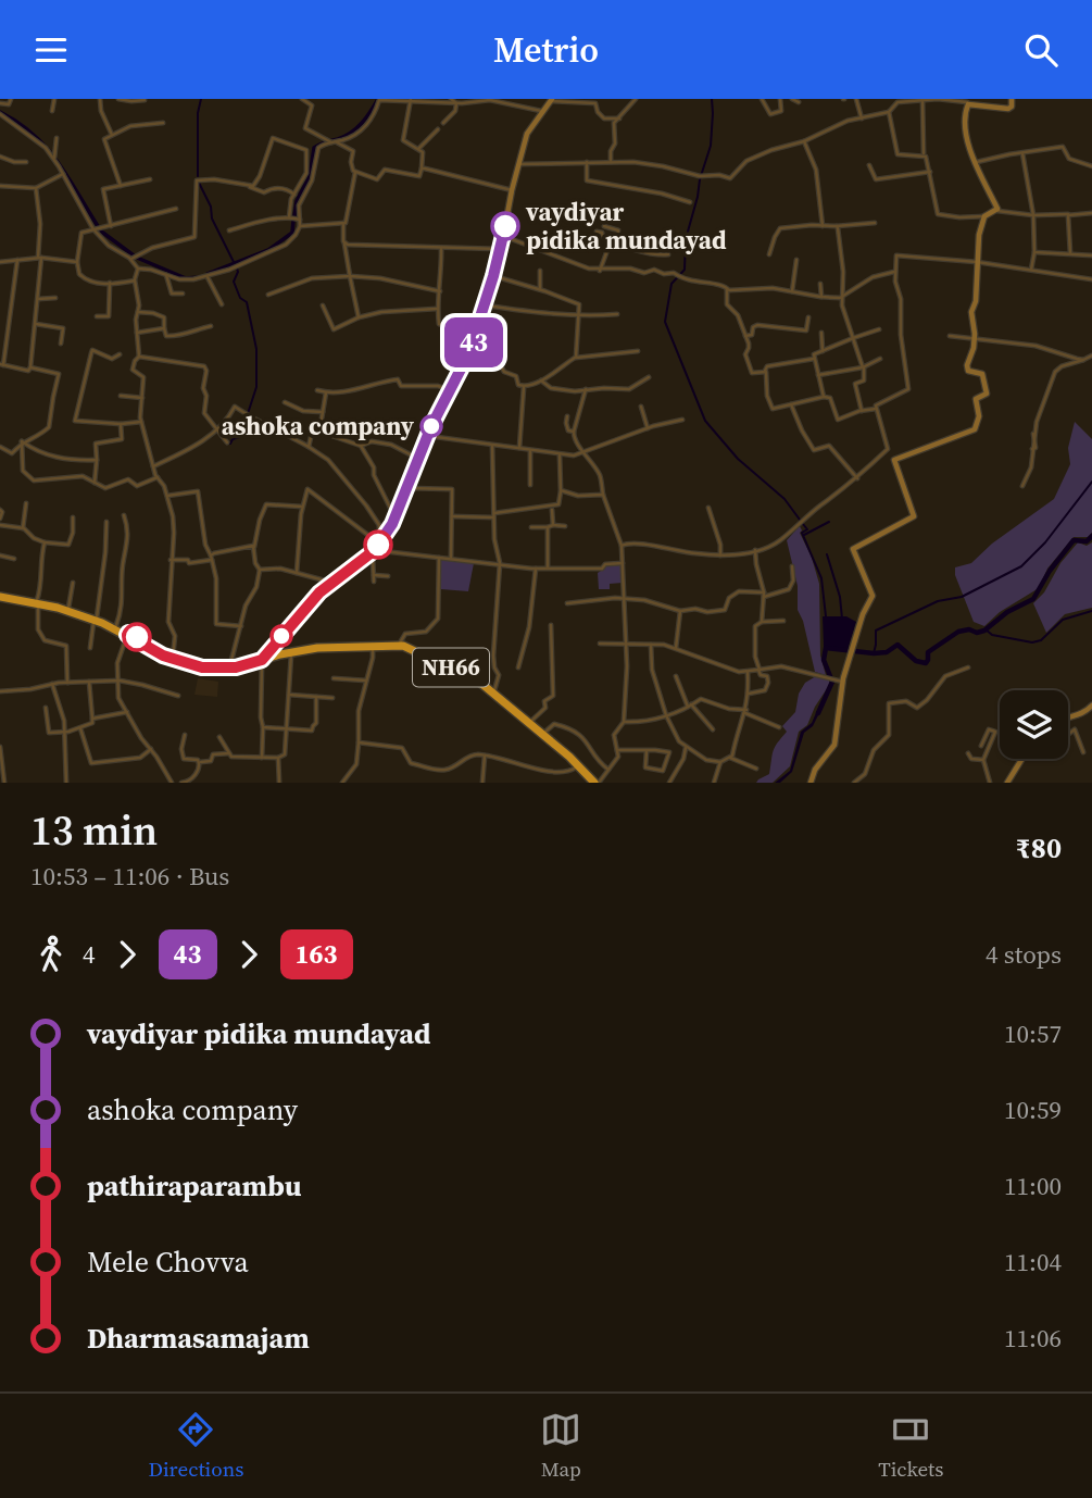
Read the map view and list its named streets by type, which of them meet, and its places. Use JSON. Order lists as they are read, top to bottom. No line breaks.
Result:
{"streets":{"highway":["NH66"]},"places":["vaydiyar pidika mundayad","ashoka company"],"lines":["bus line 43","bus line 163"],"page":{"header":"Metrio","on_map":"43","heading":["13 min","10:53 – 11:06 · Bus","₹80"],"legs":["4","43","163","4 stops"],"list":[{"name":"vaydiyar pidika mundayad","value":"10:57"},{"name":"ashoka company","value":"10:59"},{"name":"pathiraparambu","value":"11:00"},{"name":"Mele Chovva","value":"11:04"},{"name":"Dharmasamajam","value":"11:06"}],"tabs":["Directions","Map","Tickets"]}}
